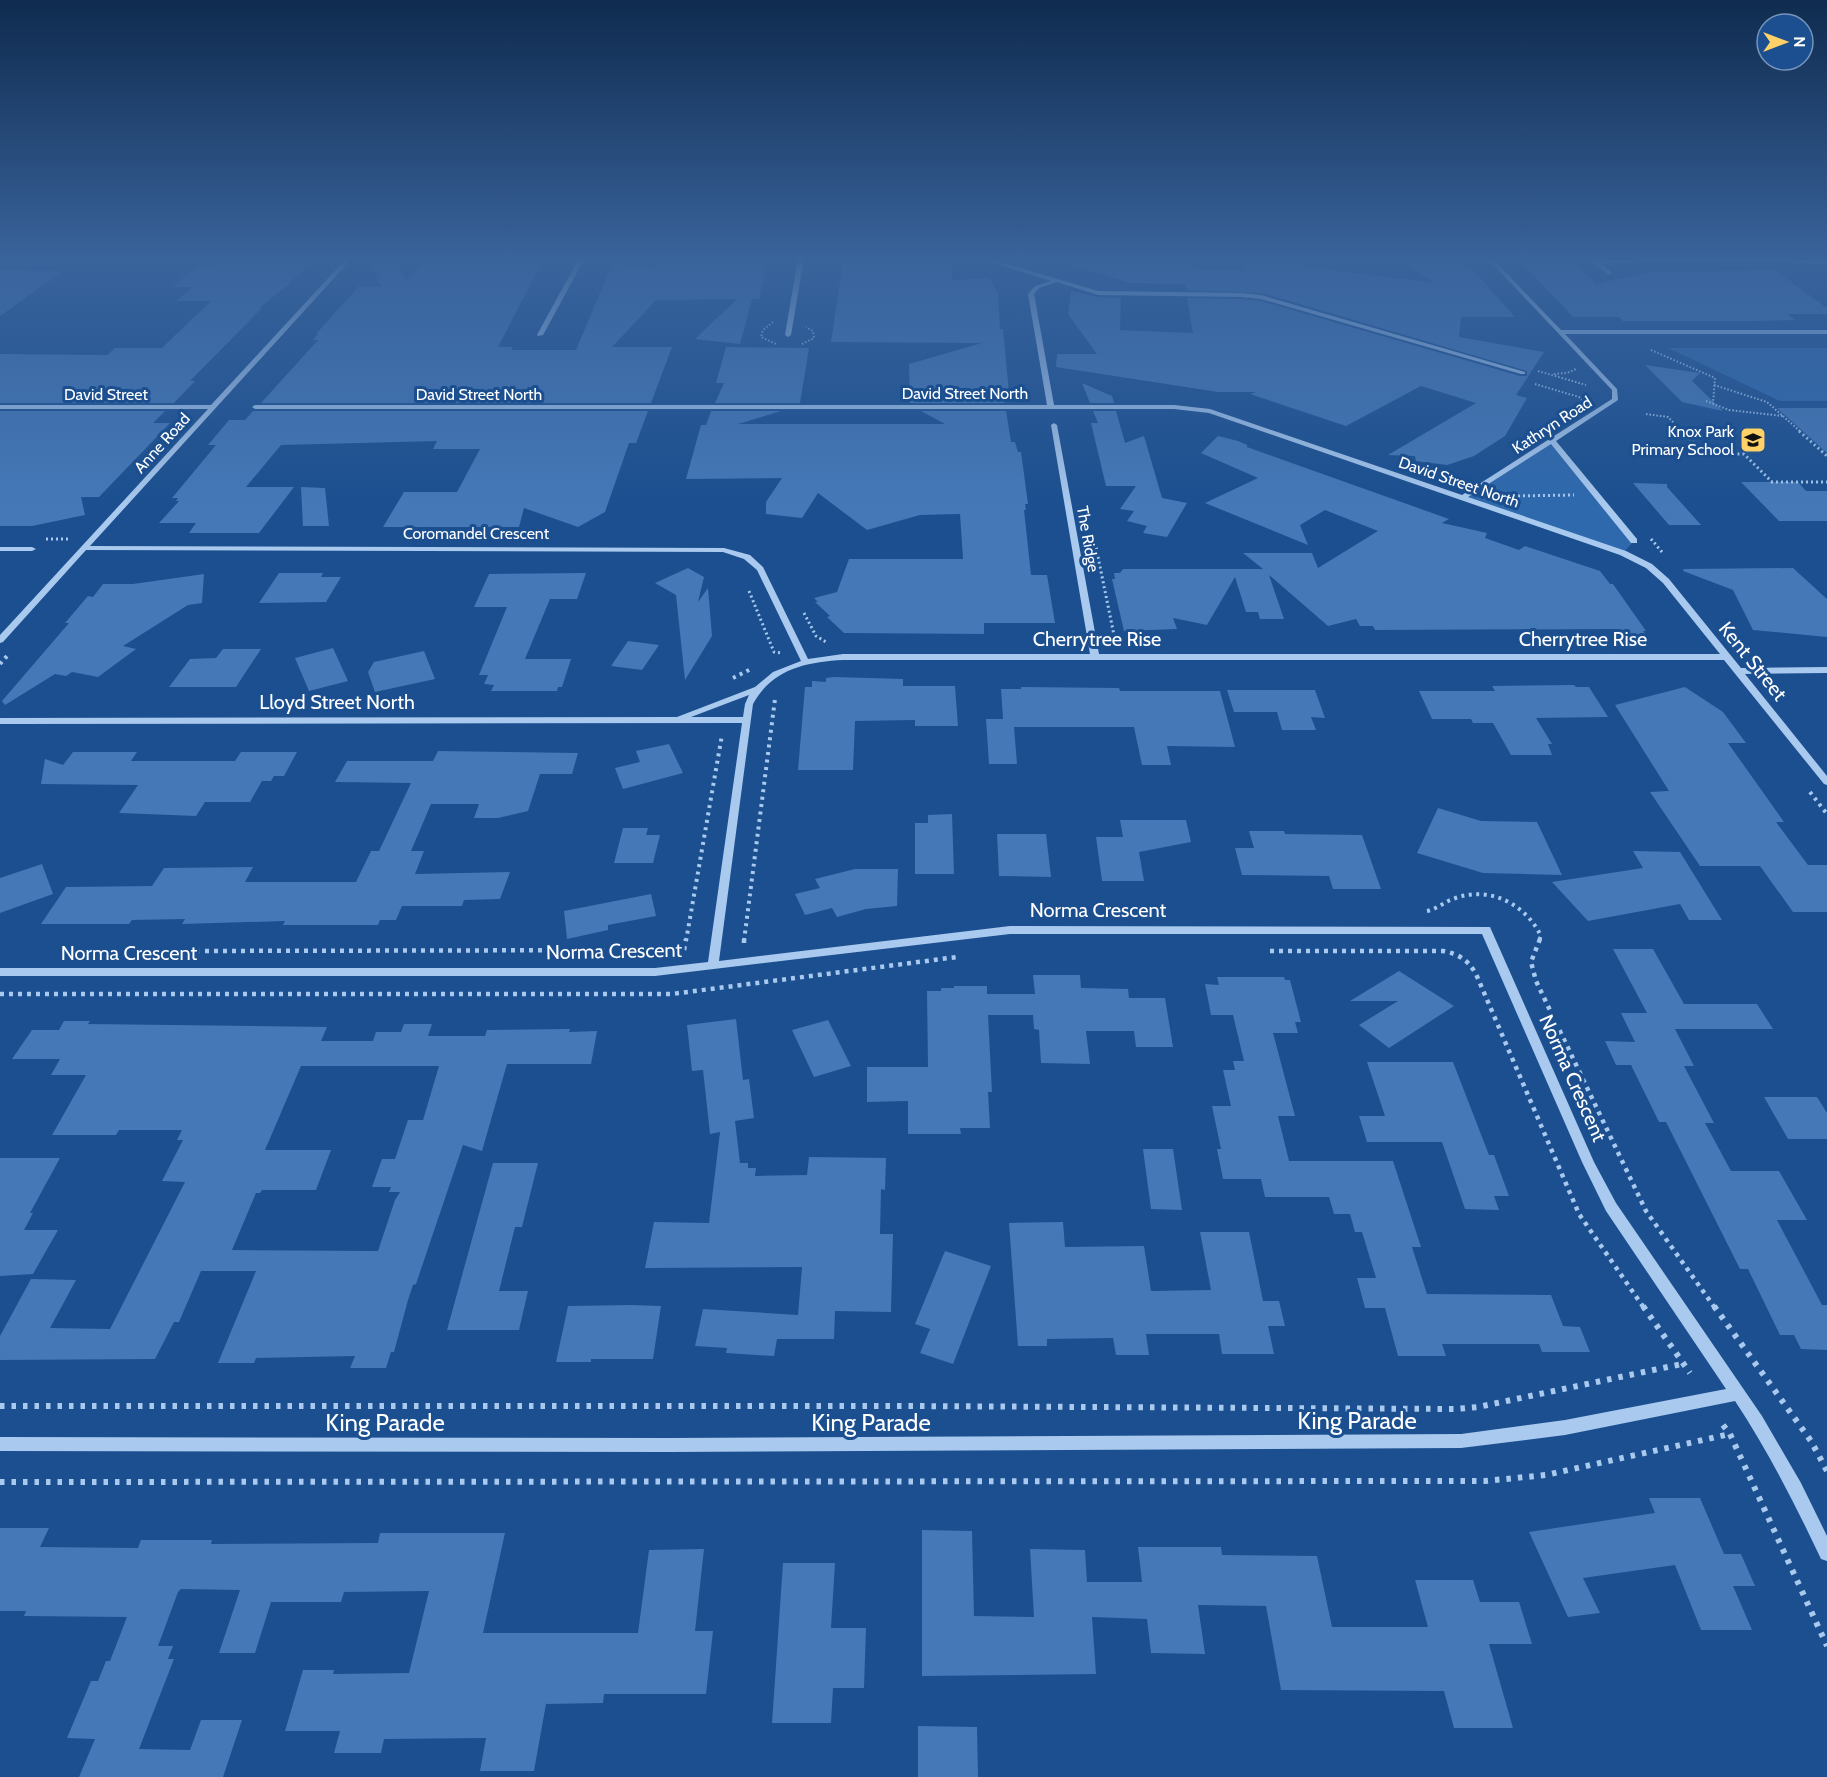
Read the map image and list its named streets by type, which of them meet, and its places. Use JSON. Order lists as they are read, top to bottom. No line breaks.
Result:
{"streets":{"street":["David Street North","David Street","Kathryn Road","Anne Road","Coromandel Crescent","The Ridge","Cherrytree Rise","Kent Street","Lloyd Street North","Norma Crescent","King Parade"]},"crossings":[["David Street North","Kathryn Road"],["David Street North","Kent Street"],["David Street","Anne Road"],["Anne Road","Coromandel Crescent"],["Coromandel Crescent","Cherrytree Rise"],["The Ridge","Cherrytree Rise"],["Cherrytree Rise","Kent Street"],["Cherrytree Rise","Lloyd Street North"],["Norma Crescent","King Parade"]],"places":{"school or university":["Knox Park Primary School"]},"north":"right"}
